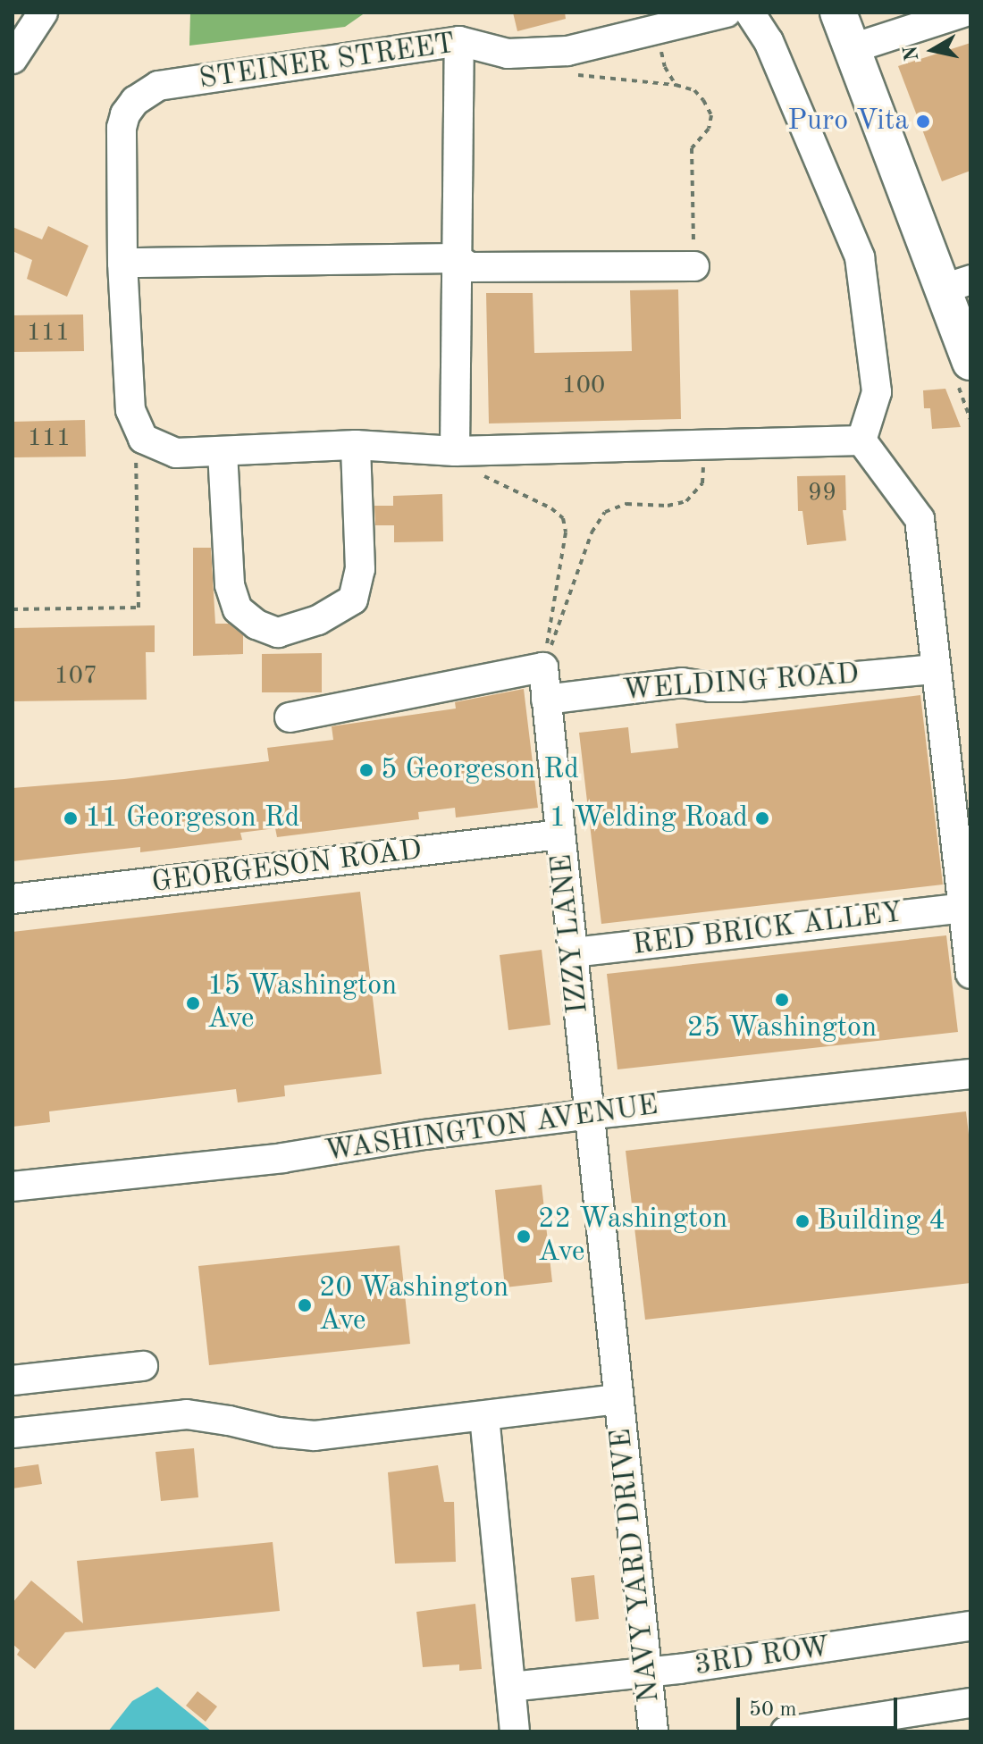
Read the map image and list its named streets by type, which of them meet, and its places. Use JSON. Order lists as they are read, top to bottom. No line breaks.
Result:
{"streets":{"street":["STEINER STREET","WELDING ROAD","GEORGESON ROAD","RED BRICK ALLEY","IZZY LANE","WASHINGTON AVENUE","NAVY YARD DRIVE","3RD ROW"]},"crossings":[["WELDING ROAD","IZZY LANE"],["GEORGESON ROAD","IZZY LANE"],["RED BRICK ALLEY","IZZY LANE"],["IZZY LANE","WASHINGTON AVENUE"],["IZZY LANE","NAVY YARD DRIVE"],["WASHINGTON AVENUE","NAVY YARD DRIVE"],["NAVY YARD DRIVE","3RD ROW"]],"places":["Puro Vita","5 Georgeson Rd","11 Georgeson Rd","1 Welding Road","25 Washington","15 Washington Ave","Building 4","22 Washington Ave","20 Washington Ave"],"house_numbers":["111","100","111","99","107"],"scale_bar":"50 m","north":"left"}
